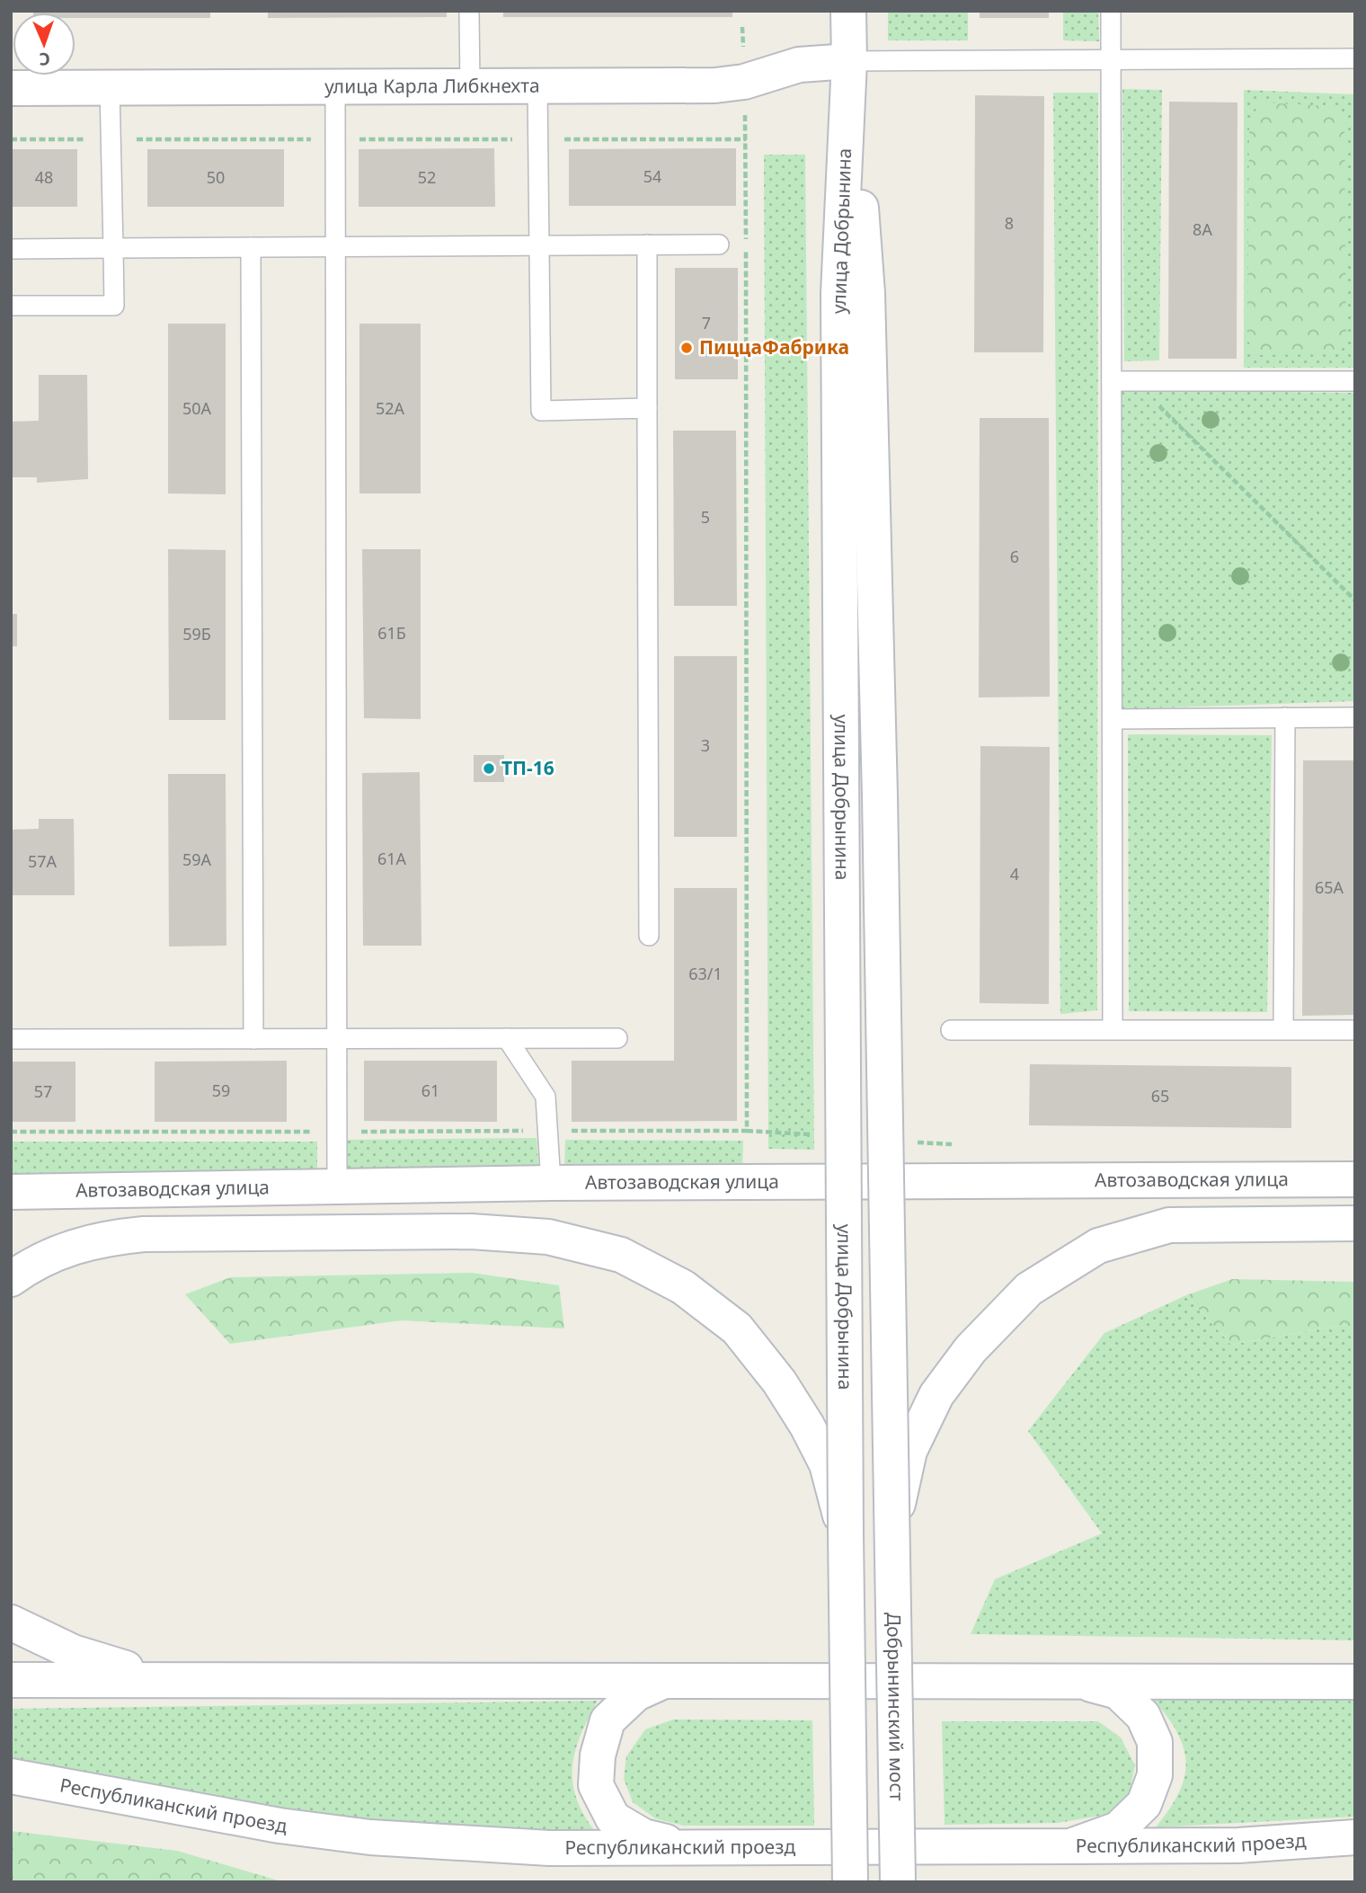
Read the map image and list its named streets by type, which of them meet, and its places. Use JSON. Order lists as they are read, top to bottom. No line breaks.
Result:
{"streets":{"main road":["улица Карла Либкнехта","улица Добрынина","Автозаводская улица","Добрынинский мост","Республиканский проезд"]},"crossings":[["улица Карла Либкнехта","улица Добрынина"],["улица Добрынина","Добрынинский мост"]],"places":["ПиццаФабрика","ТП-16"],"house_numbers":["54","48","50","52","8","8А","7","50А","52А","5","6","61Б","59Б","3","61А","59А","57А","4","65А","63/1","59","61","57","65"],"north":"bottom"}
